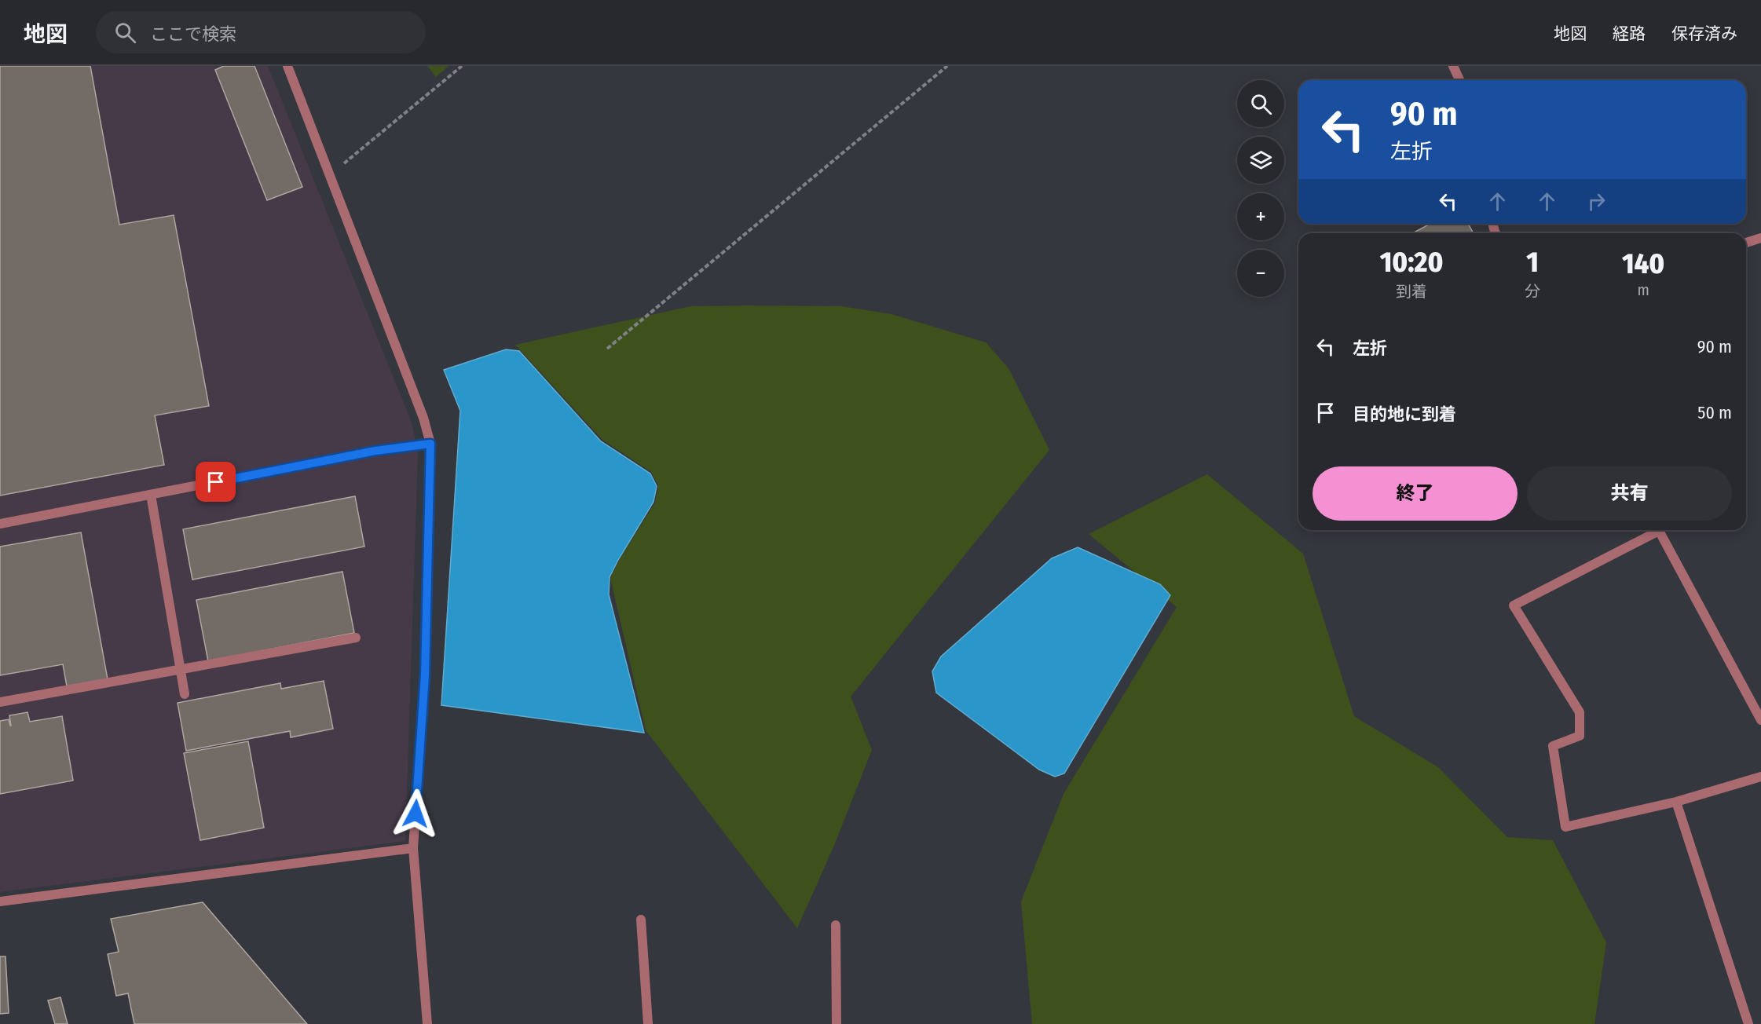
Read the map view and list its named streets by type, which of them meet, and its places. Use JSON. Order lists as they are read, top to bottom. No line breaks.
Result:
{"page":{"header":"地図","search":"ここで検索","nav":["地図","経路","保存済み"],"map_buttons":["+","−"],"turn":["90 m","左折"],"eta":["10:20","到着","1","分","140","m"],"list":[{"name":"左折","value":"90 m"},{"name":"目的地に到着","value":"50 m"}],"buttons":["終了","共有"]}}
